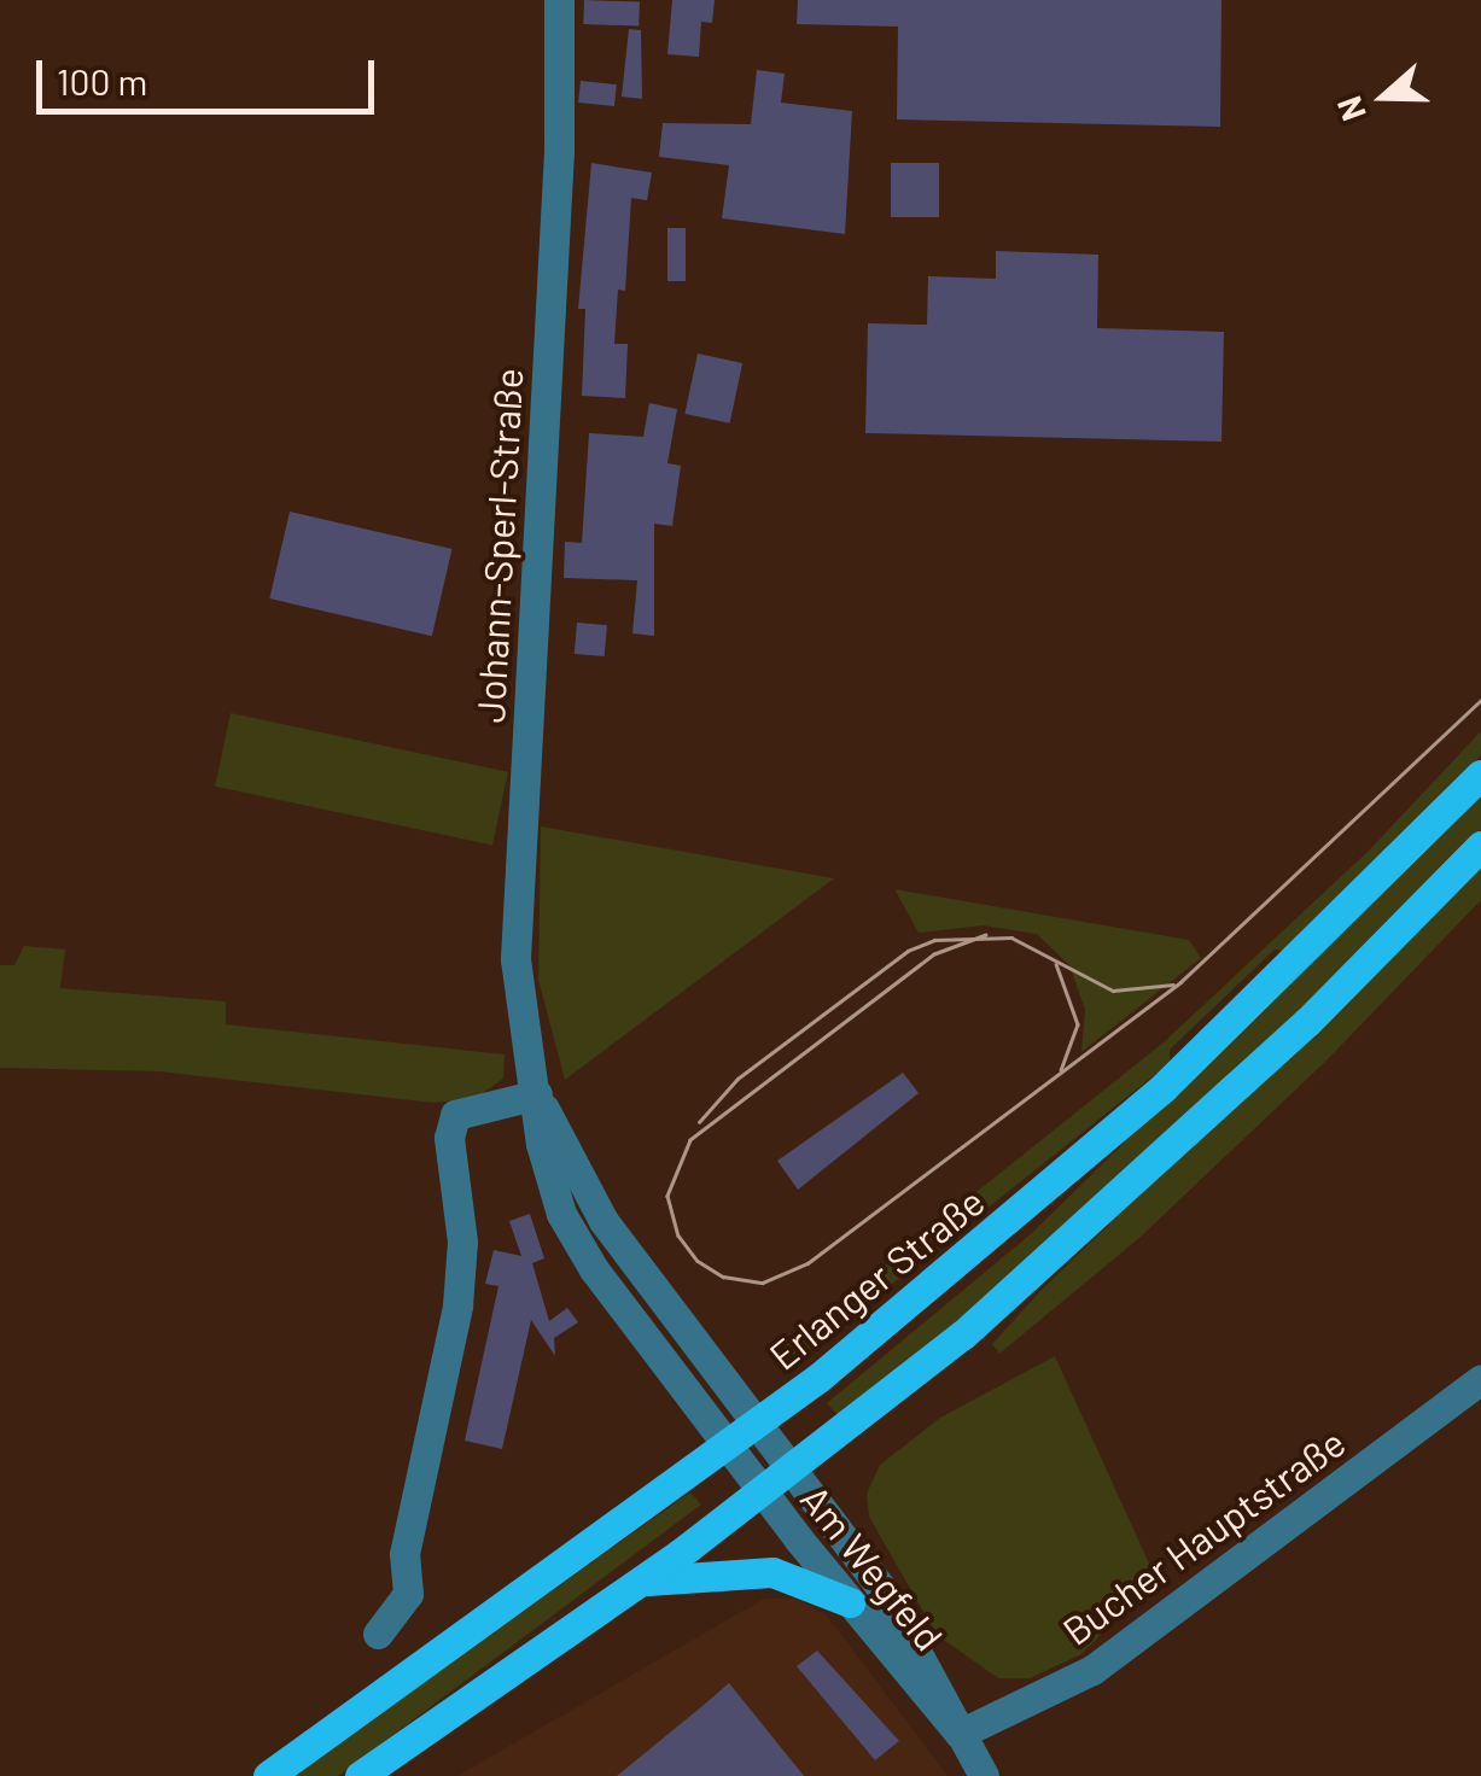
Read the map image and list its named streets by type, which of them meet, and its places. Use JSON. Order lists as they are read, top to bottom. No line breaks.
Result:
{"streets":{"main road":["Erlanger Straße"],"street":["Johann-Sperl-Straße","Bucher Hauptstraße","Am Wegfeld"]},"crossings":[["Johann-Sperl-Straße","Erlanger Straße"],["Johann-Sperl-Straße","Am Wegfeld"],["Erlanger Straße","Am Wegfeld"],["Bucher Hauptstraße","Am Wegfeld"]],"scale_bar":"100 m","north":"left"}
